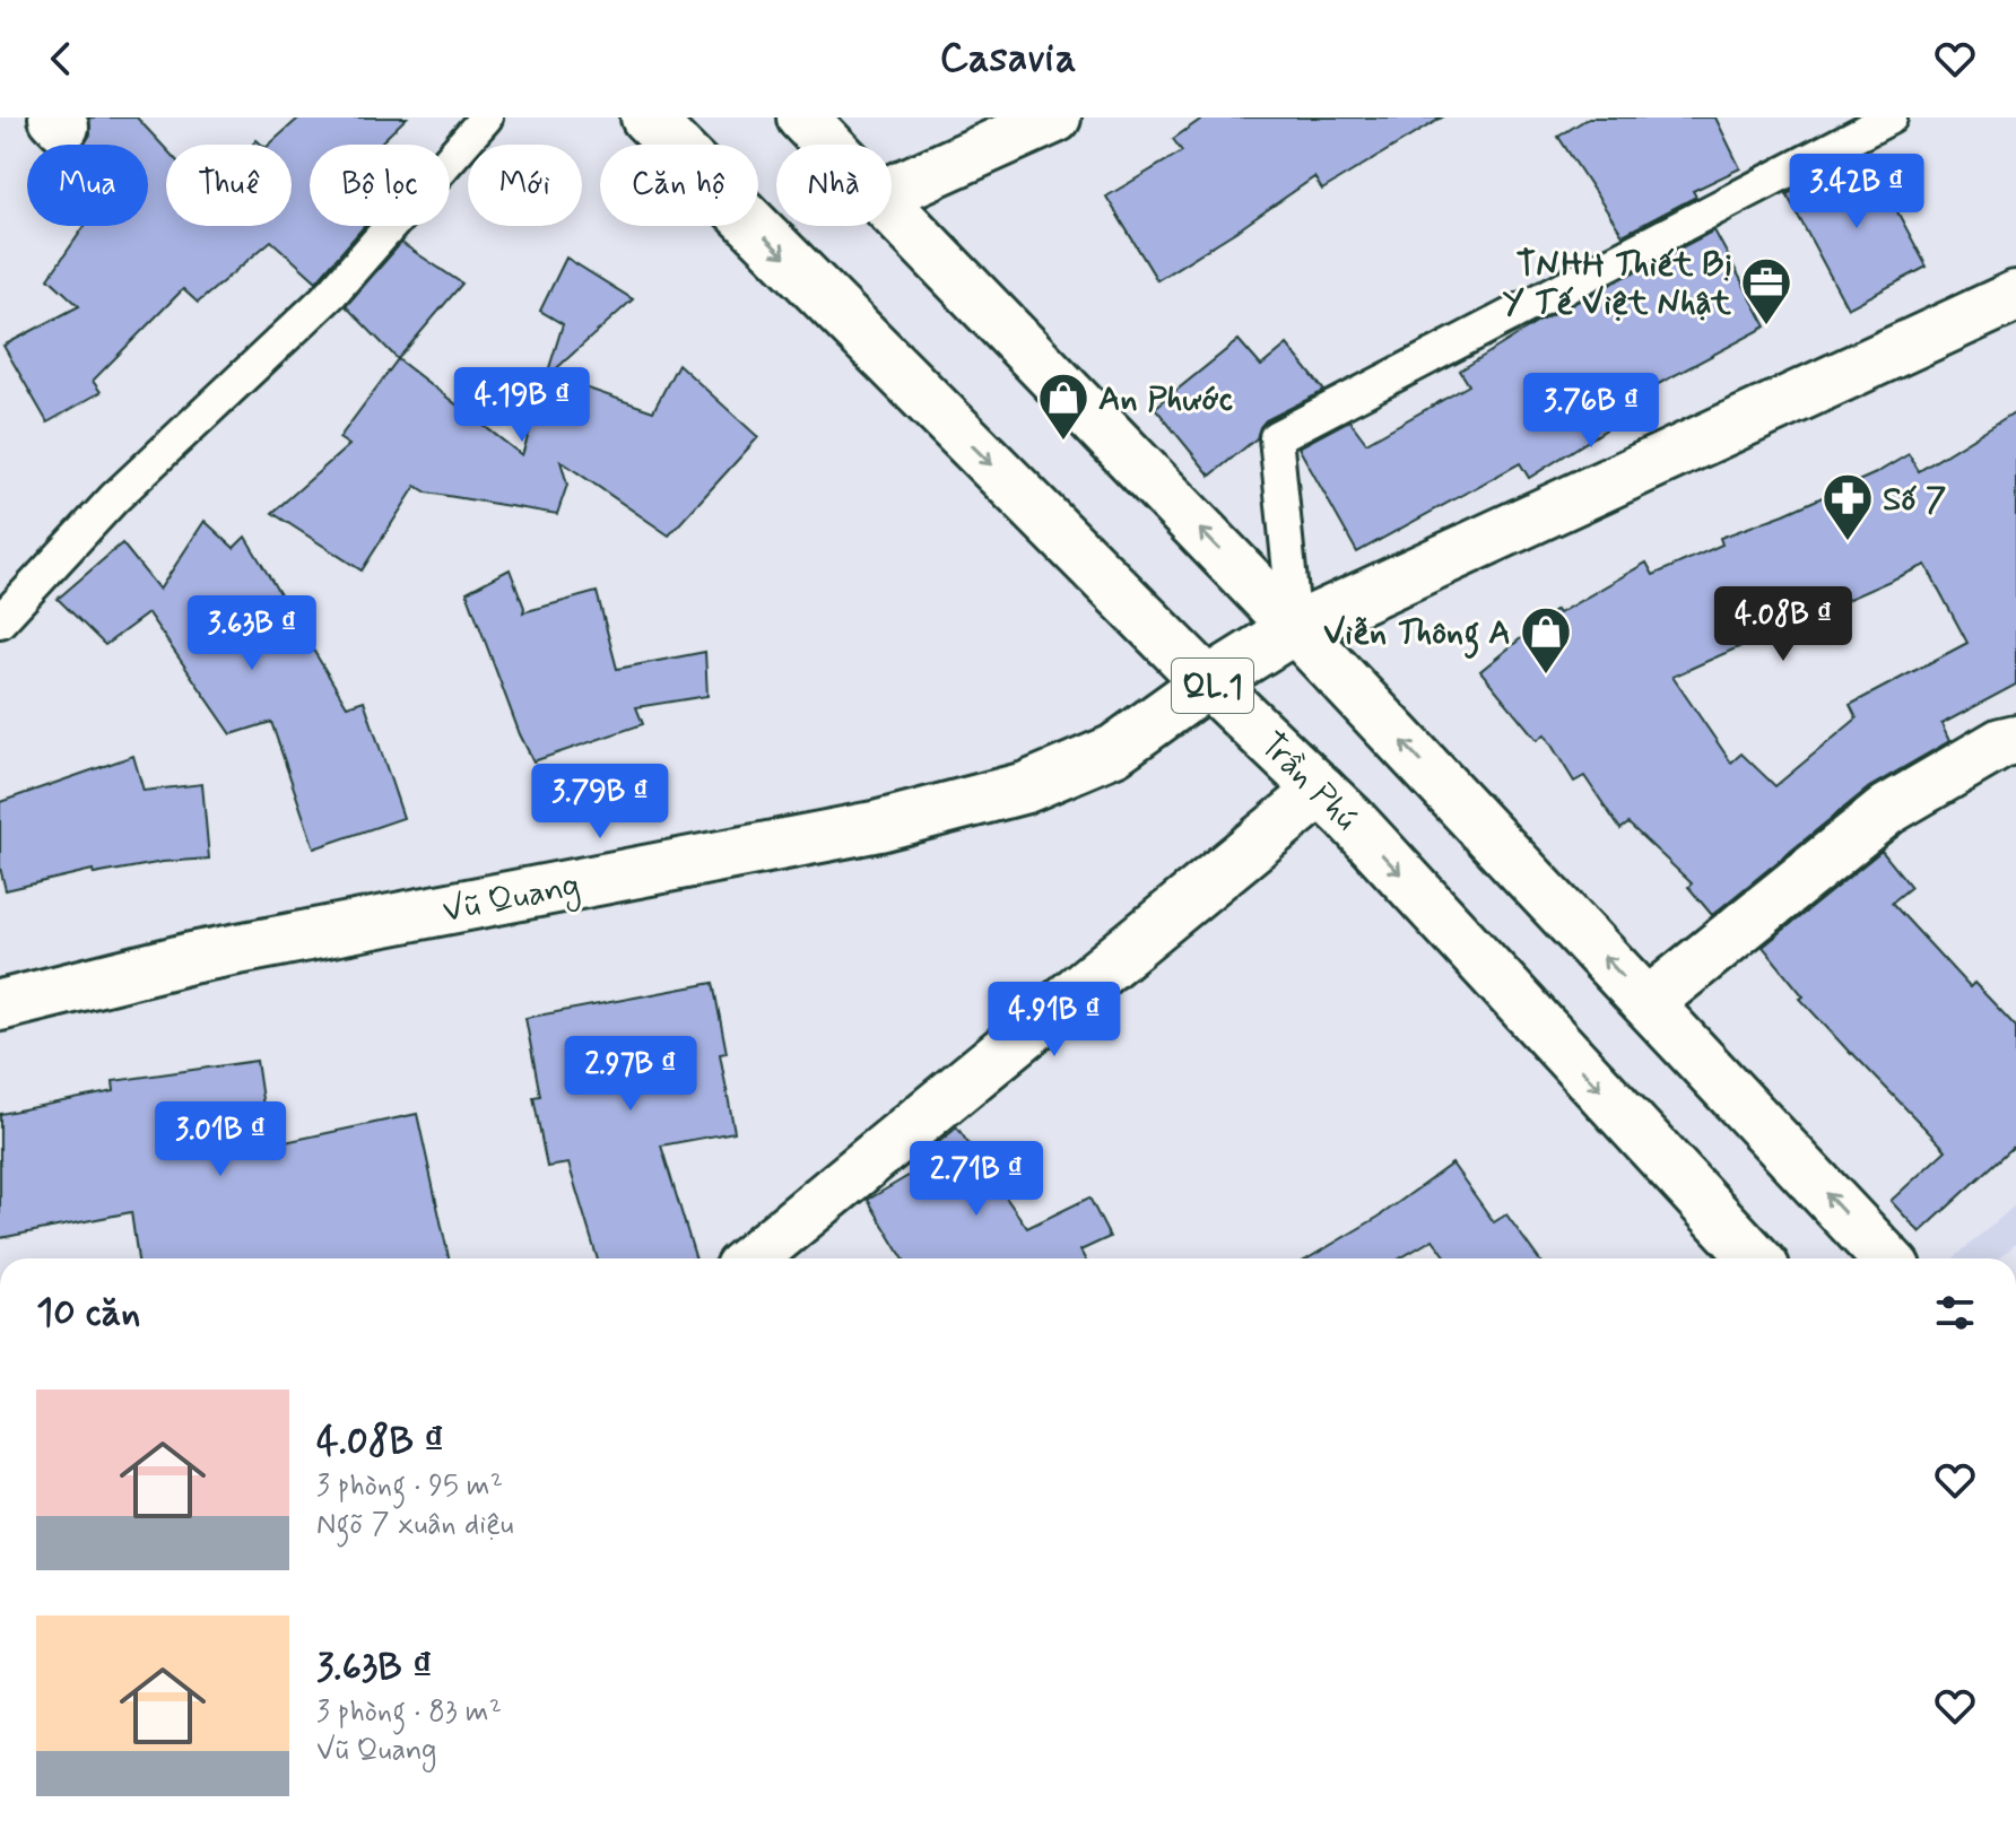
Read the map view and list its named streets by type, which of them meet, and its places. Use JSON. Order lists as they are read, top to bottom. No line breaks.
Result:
{"streets":{"main road":["QL.1","Trần Phú","Vũ Quang"]},"crossings":[["Trần Phú","Vũ Quang"]],"places":{"office":["TNHH Thiết Bị Y Tế Việt Nhật"],"shop":["An Phước","Viễn Thông A"],"pharmacy":["Số 7"]},"page":{"header":"Casavia","chip":["Mua","Thuê","Bộ lọc","Mới","Căn hộ","Nhà"],"price":["3.42B ₫","4.19B ₫","3.76B ₫","4.08B ₫","3.63B ₫","3.79B ₫","4.91B ₫","2.97B ₫","3.01B ₫","2.71B ₫"],"heading":"10 căn","list":[{"name":"4.08B ₫","note":"3 phòng · 95 m² · Ngõ 7 xuân diệu"},{"name":"3.63B ₫","note":"3 phòng · 83 m² · Vũ Quang"}]}}
